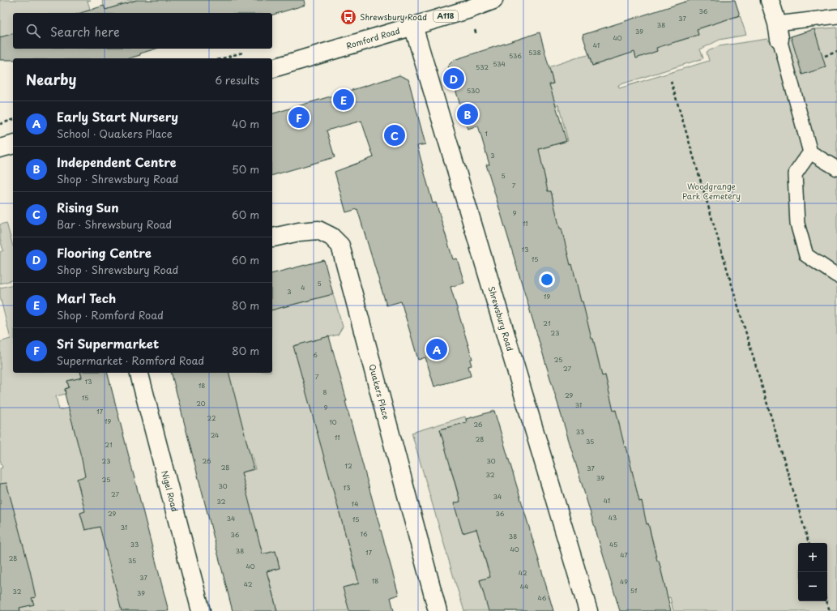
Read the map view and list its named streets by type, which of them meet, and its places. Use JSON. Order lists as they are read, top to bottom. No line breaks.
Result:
{"streets":{"street":["A118","Romford Road","Shrewsbury Road","Quakers Place","Nigel Road"]},"crossings":[["Romford Road","Shrewsbury Road"]],"parks":["Woodgrange Park Cemetery"],"places":{"bus stop":["Shrewsbury Road"]},"house_numbers":["36","37","38","39","40","41","538","536","534","532","530","1","3","5","7","9","11","13","15","5","4","3","19","21","23","6","25","27","7","13","18","8","29","15","20","31","9","17","22","19","10","26","33","24","11","28","35","21","23","26","30","12","28","37","32","39","25","30","13","27","34","41","32","14","29","36","43","34","15","31","16","36","38","33","45","40","38","17","47","28","35","40","42","37","18","49","42","44","51","32","39","46"],"page":{"search":"Search here","heading":["Nearby","6 results"],"pins":["D","E","B","F","C","A"],"list":[{"mark":"A","name":"Early Start Nursery","note":"School · Quakers Place","value":"40 m"},{"mark":"B","name":"Independent Centre","note":"Shop · Shrewsbury Road","value":"50 m"},{"mark":"C","name":"Rising Sun","note":"Bar · Shrewsbury Road","value":"60 m"},{"mark":"D","name":"Flooring Centre","note":"Shop · Shrewsbury Road","value":"60 m"},{"mark":"E","name":"Marl Tech","note":"Shop · Romford Road","value":"80 m"},{"mark":"F","name":"Sri Supermarket","note":"Supermarket · Romford Road","value":"80 m"}],"map_buttons":["+","−"]}}
